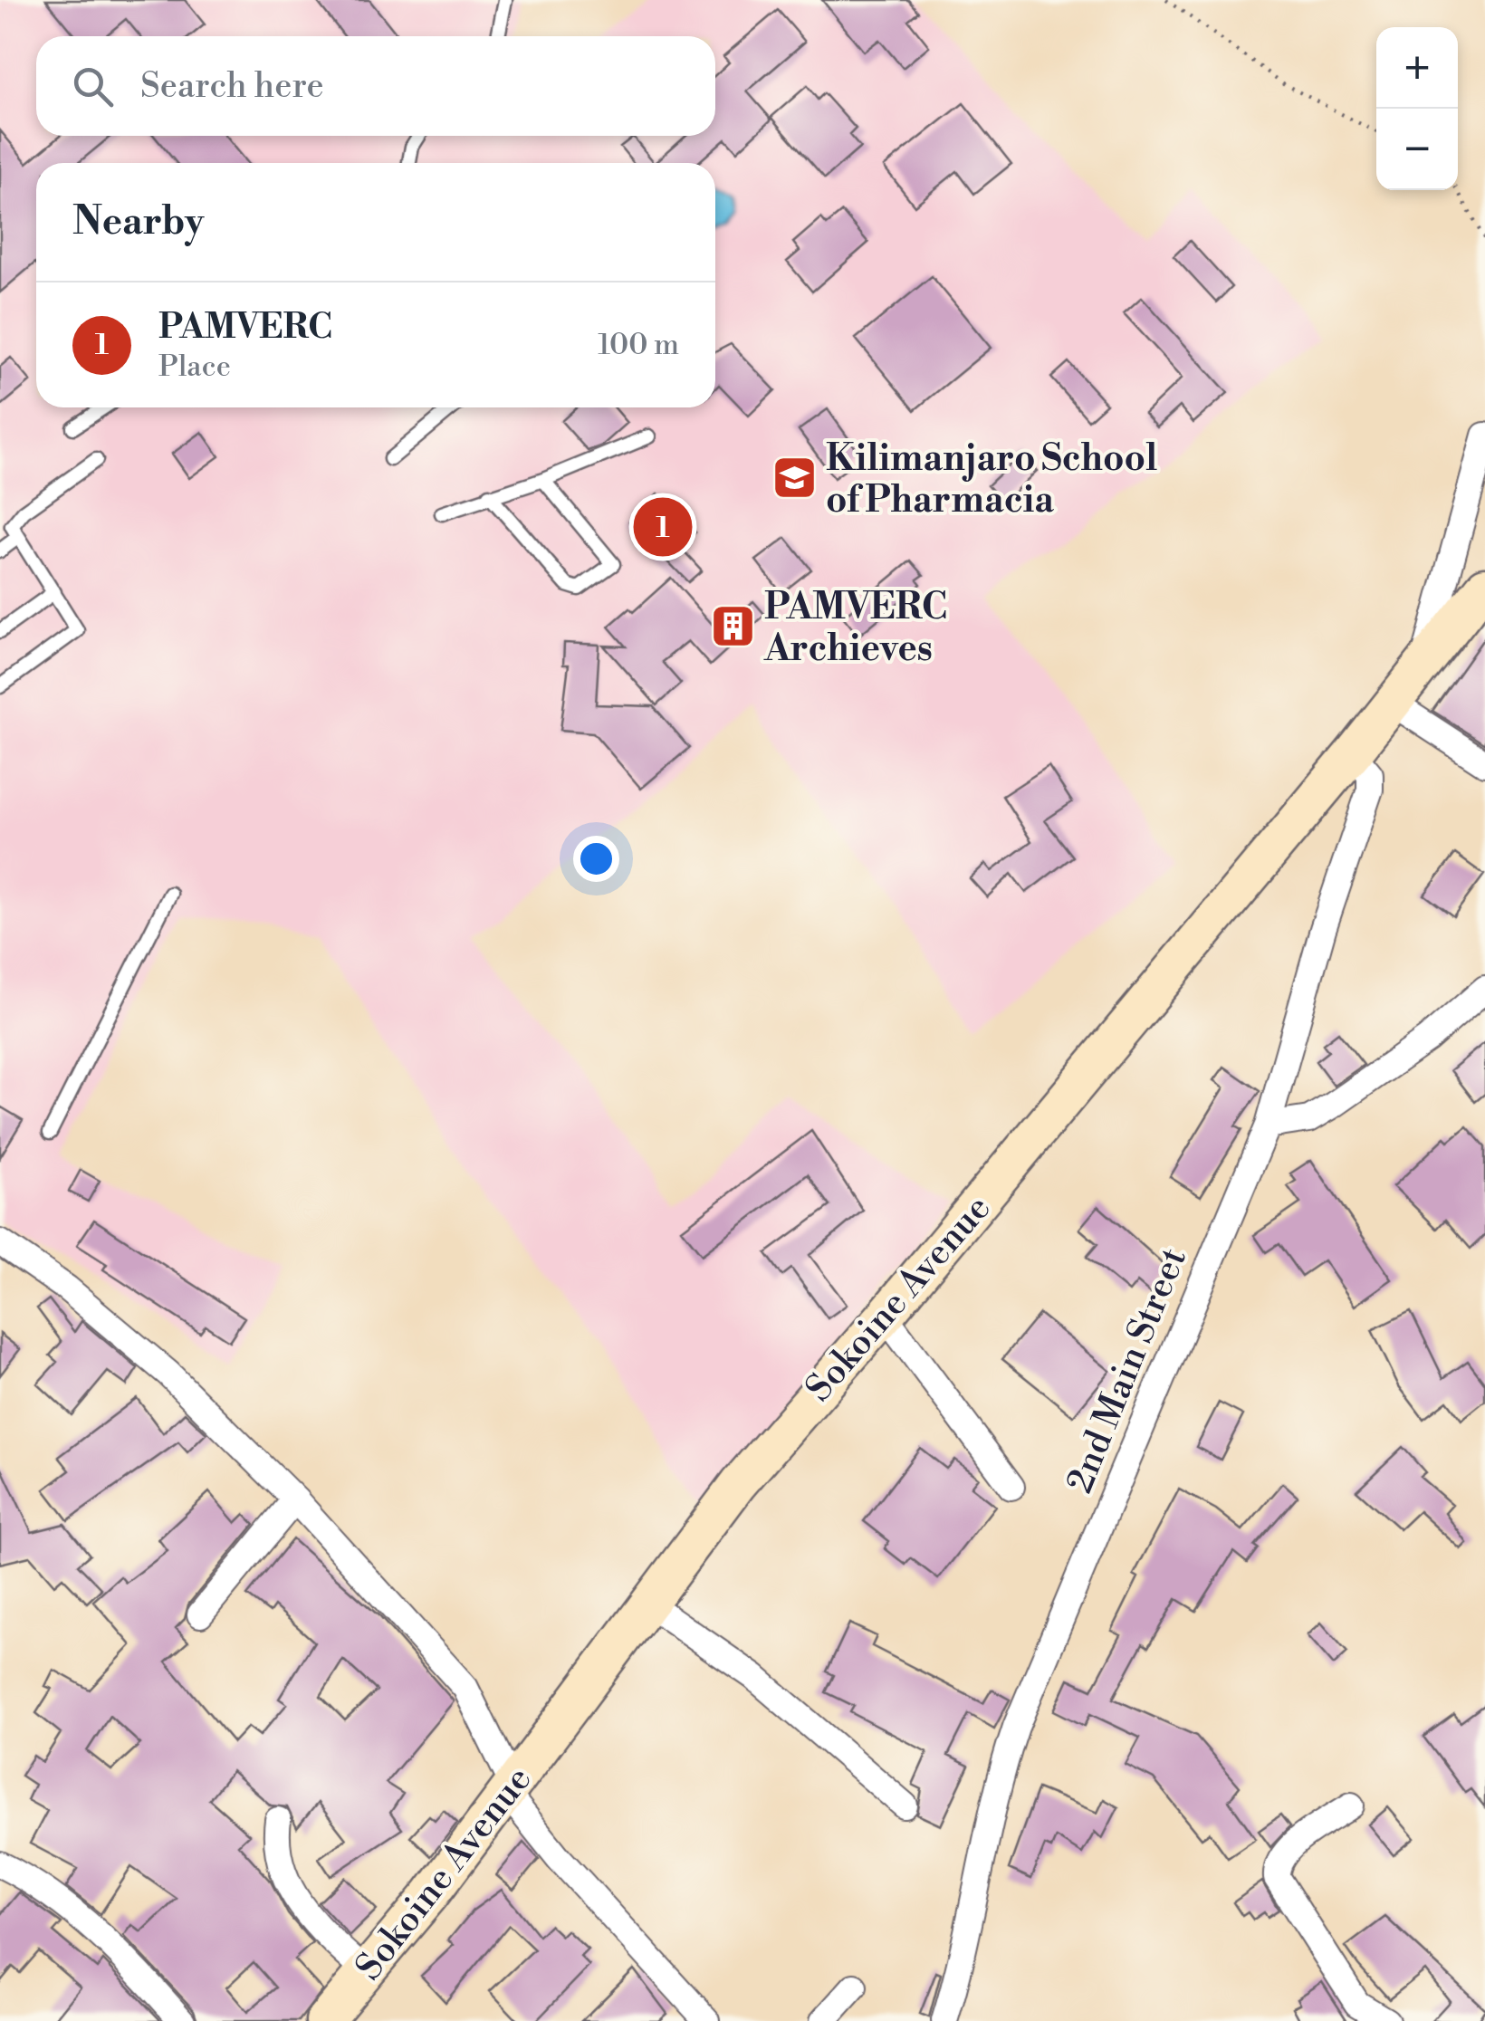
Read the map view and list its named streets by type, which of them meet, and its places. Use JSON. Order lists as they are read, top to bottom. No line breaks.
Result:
{"streets":{"street":["Sokoine Avenue","2nd Main Street"]},"crossings":[["Sokoine Avenue","2nd Main Street"]],"places":{"school or university":["Kilimanjaro School of Pharmacia"],"building":["PAMVERC Archieves"]},"page":{"map_buttons":["+","−"],"search":"Search here","heading":"Nearby","list":[{"mark":"1","name":"PAMVERC","note":"Place","value":"100 m"}],"pins":"1"}}
